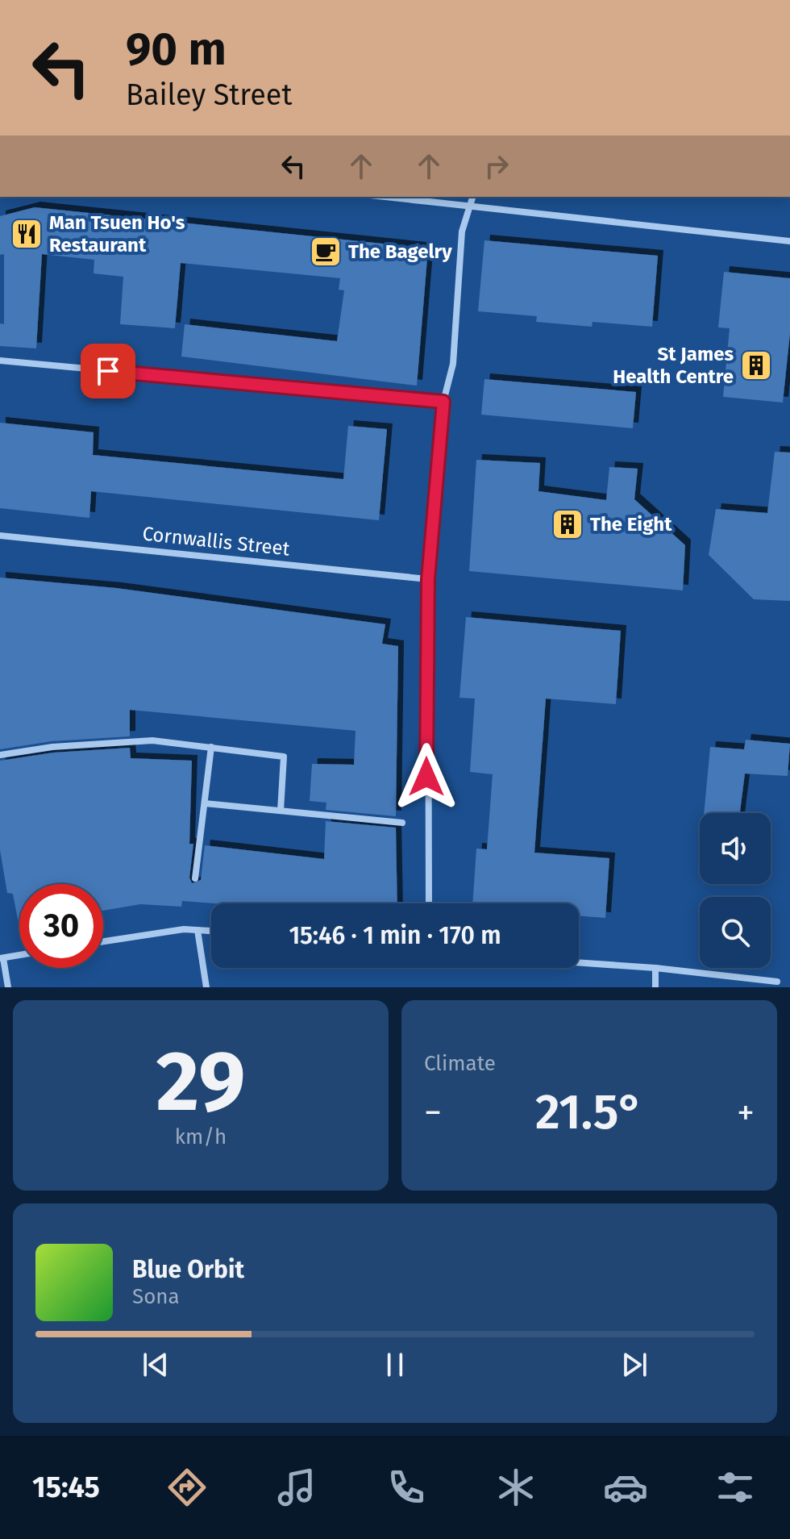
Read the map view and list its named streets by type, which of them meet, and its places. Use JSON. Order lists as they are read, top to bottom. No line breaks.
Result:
{"streets":{"street":["Cornwallis Street"]},"places":{"restaurant":["Man Tsuen Ho's Restaurant"],"cafe":["The Bagelry"],"building":["St James Health Centre","The Eight"]},"page":{"turn":["90 m","Bailey Street"],"limit":"30","trip":"15:46 · 1 min · 170 m","tile":[["29","km/h"],"Climate"],"heat":["−","21.5°","+"],"song":["Blue Orbit","Sona"],"tabs":"15:45"}}
